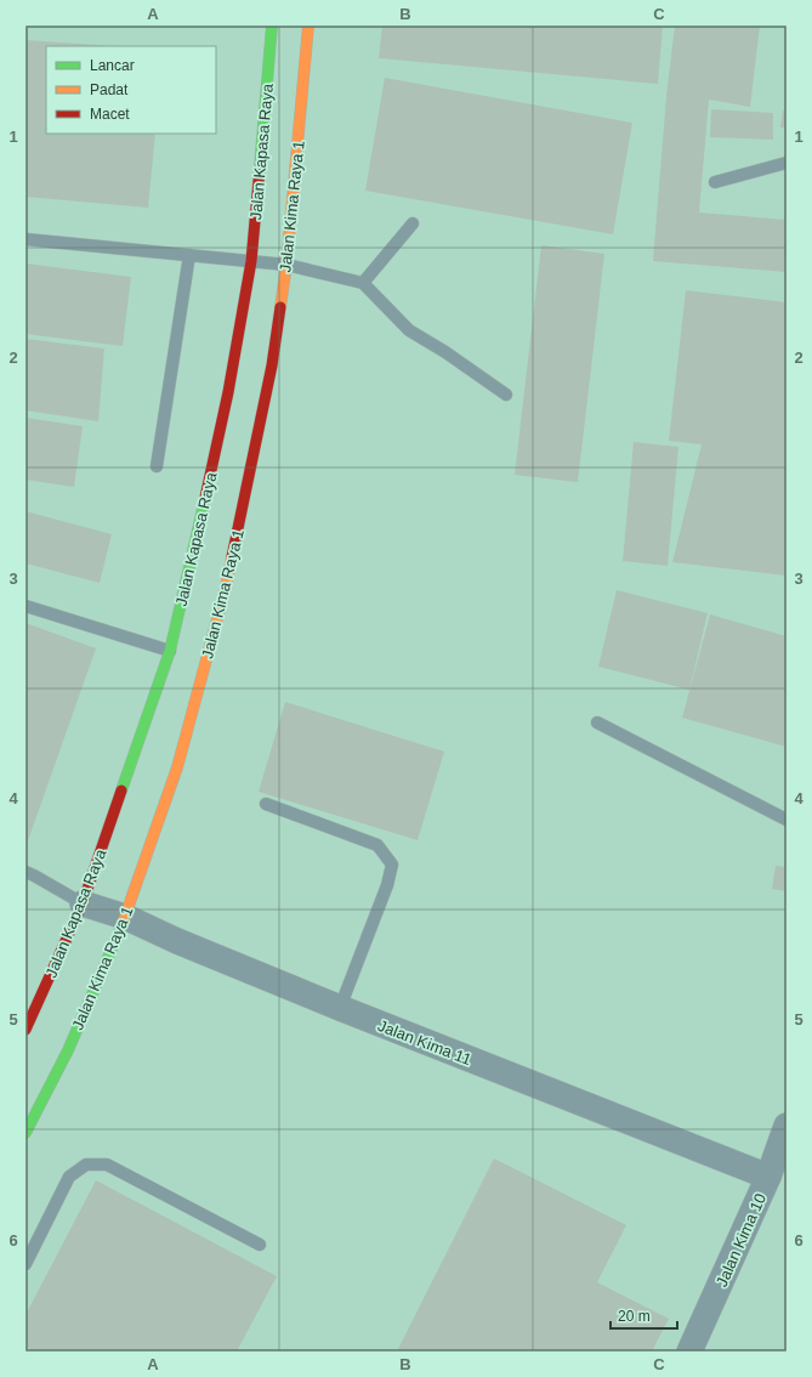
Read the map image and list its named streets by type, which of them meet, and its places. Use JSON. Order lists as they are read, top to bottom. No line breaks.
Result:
{"streets":{"main road":["Jalan Kapasa Raya","Jalan Kima Raya 1"],"street":["Jalan Kima 11","Jalan Kima 10"]},"crossings":[["Jalan Kapasa Raya","Jalan Kima 11"],["Jalan Kima Raya 1","Jalan Kima 11"],["Jalan Kima 11","Jalan Kima 10"]],"legend":["Lancar","Padat","Macet"],"scale_bar":"20 m","grid":{"columns":["A","B","C"],"rows":["1","2","3","4","5","6"]}}
